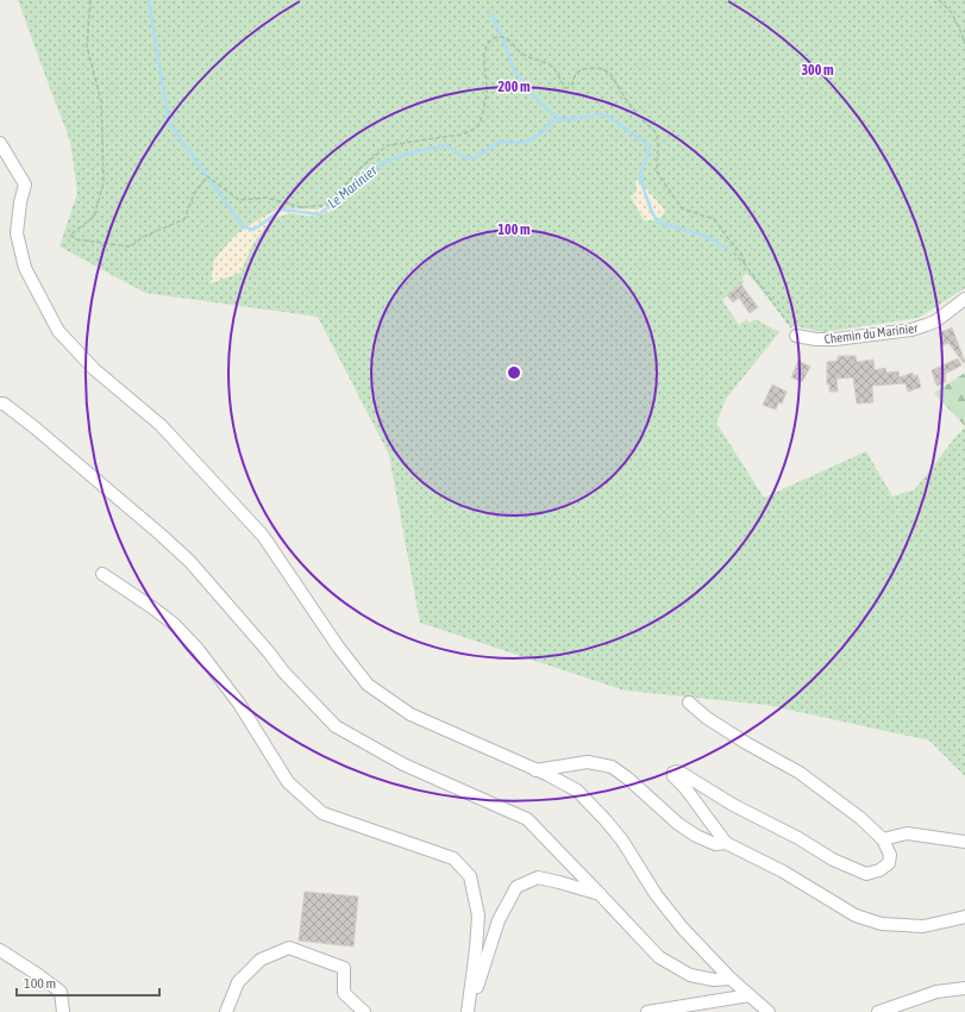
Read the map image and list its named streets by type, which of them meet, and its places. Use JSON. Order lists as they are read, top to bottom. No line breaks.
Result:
{"streets":{"street":["Chemin du Marinier"]},"water":["Le Marinier"],"scale_bar":"100 m","rings":["300 m","200 m","100 m"]}
